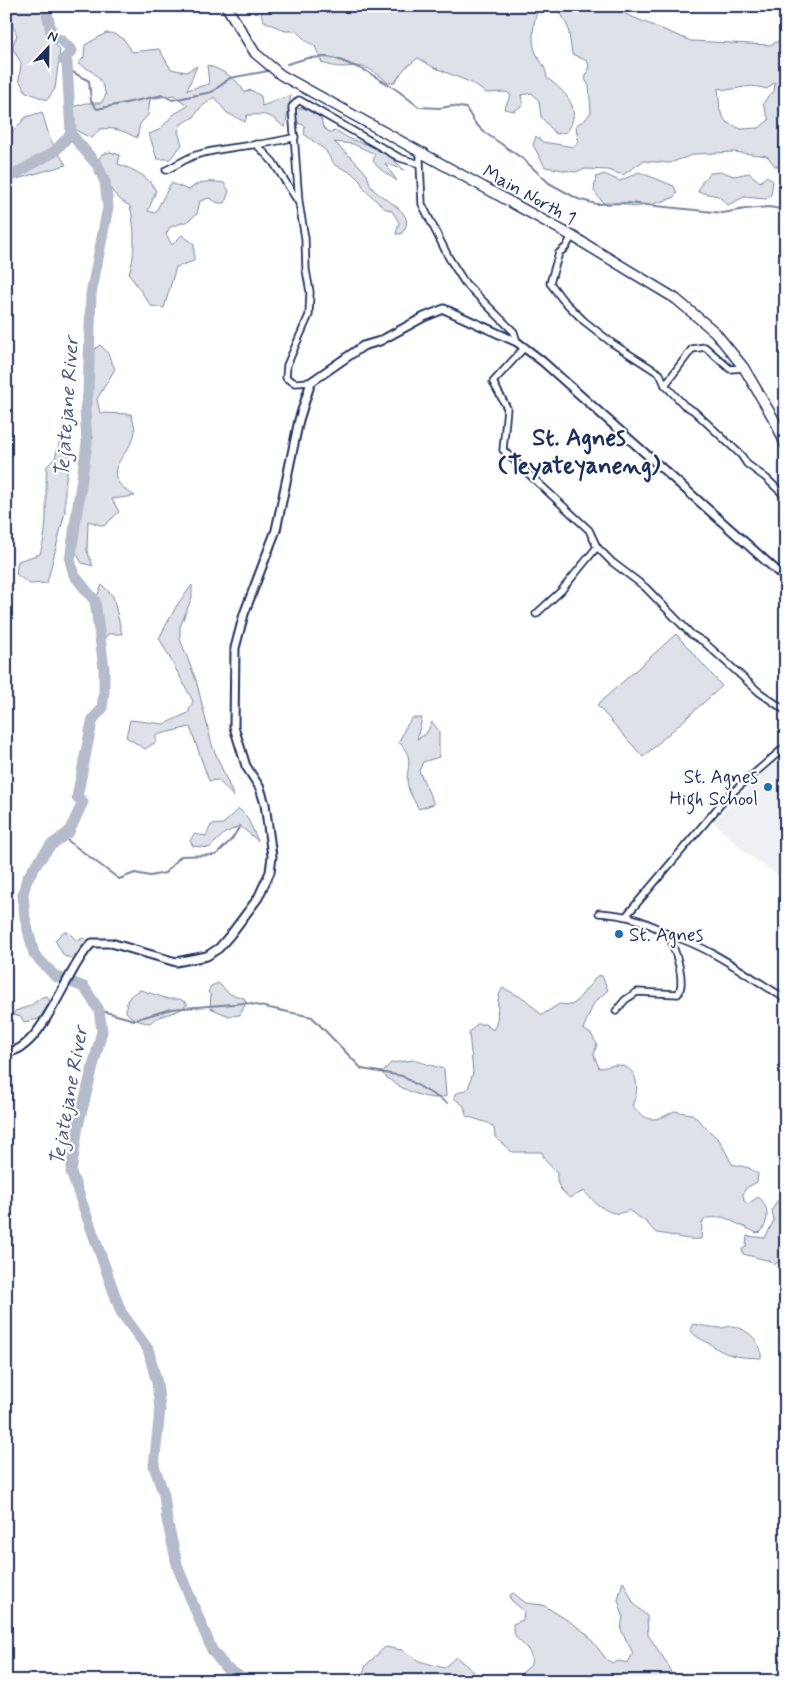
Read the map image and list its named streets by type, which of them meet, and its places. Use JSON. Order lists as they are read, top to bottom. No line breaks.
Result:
{"streets":{"main road":["Main North 1"]},"districts":["St. Agnes (Teyateyaneng)"],"water":["Tejatejane River"],"places":["St. Agnes High School","St. Agnes"],"north":"top"}
